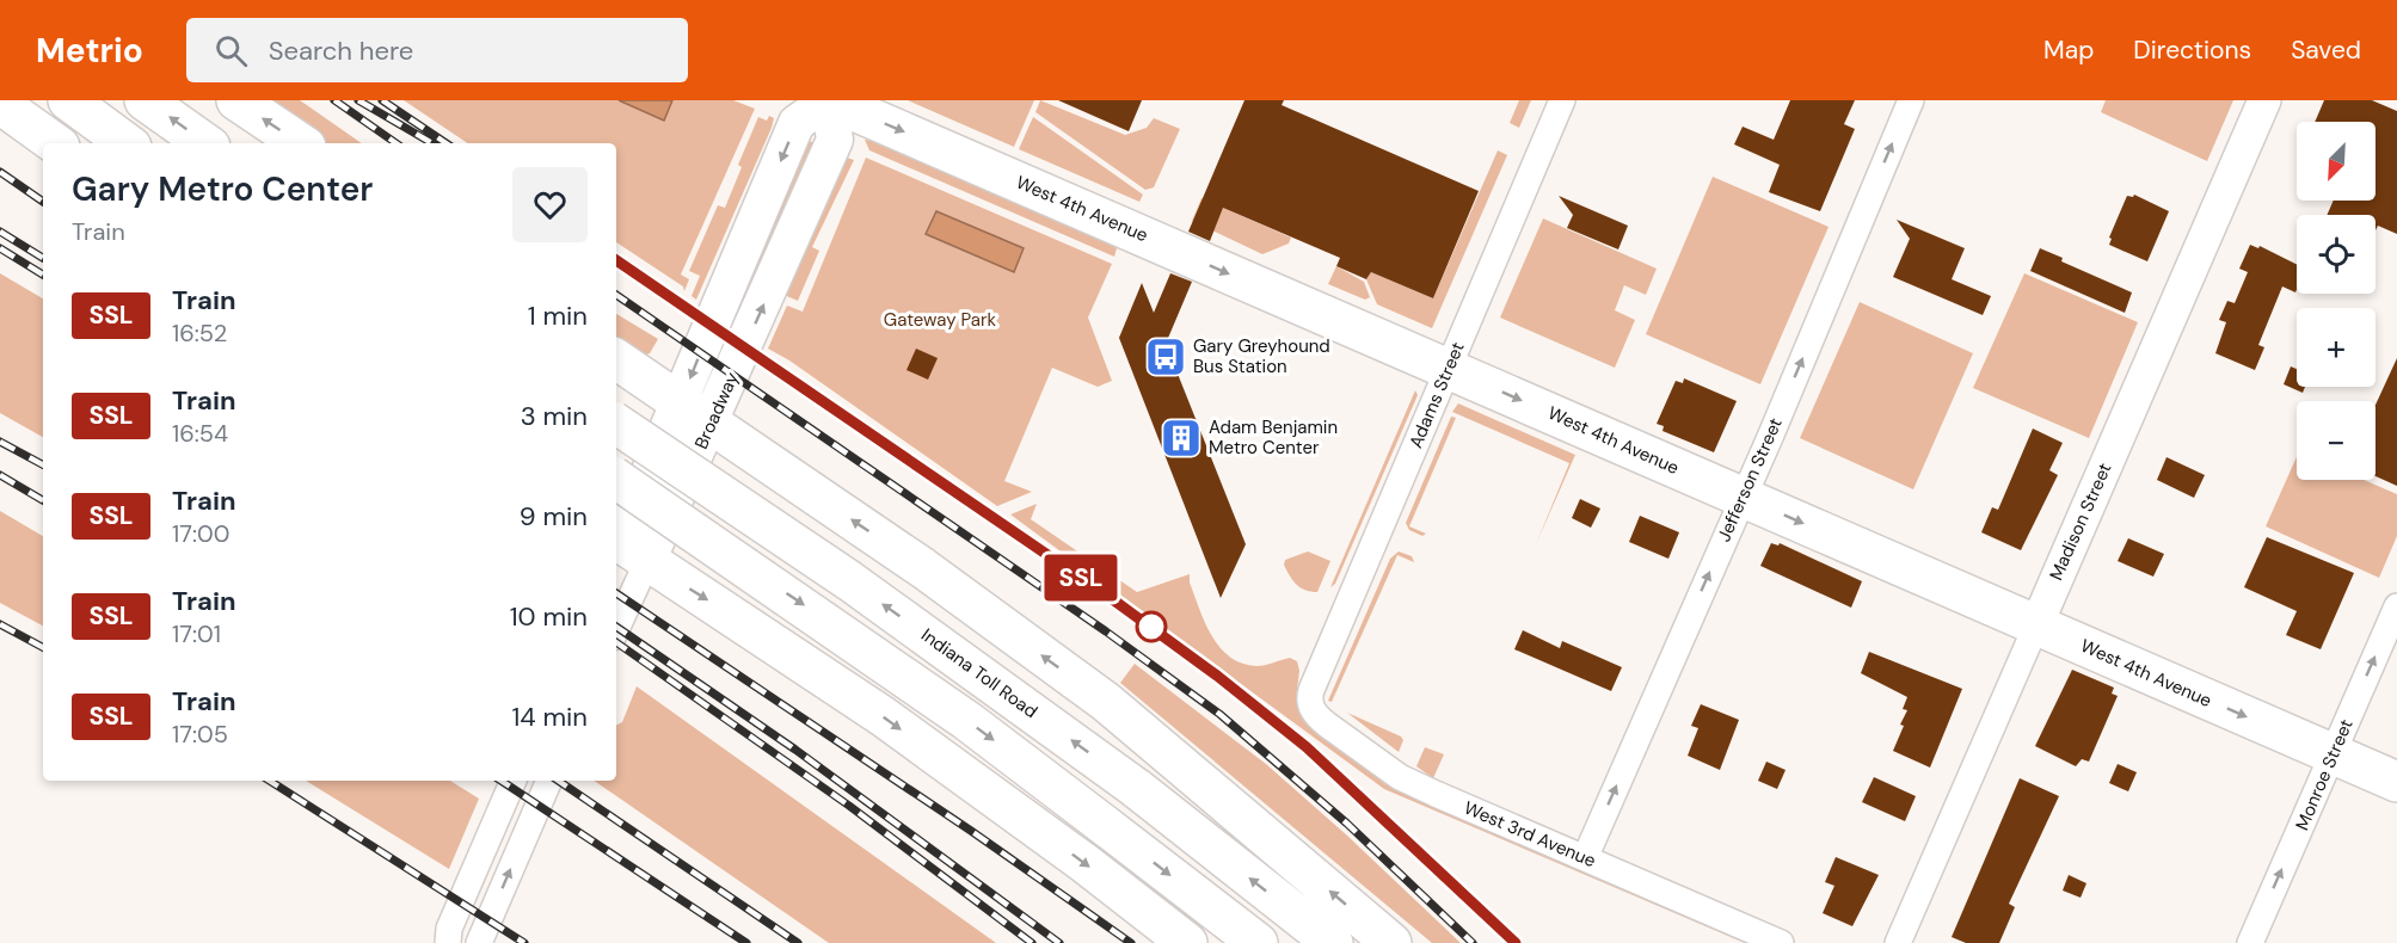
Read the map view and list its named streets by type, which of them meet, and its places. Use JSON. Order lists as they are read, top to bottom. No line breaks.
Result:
{"streets":{"main road":["West 4th Avenue","Broadway","Indiana Toll Road"],"street":["Adams Street","Jefferson Street","Madison Street","Monroe Street","West 3rd Avenue"]},"crossings":[["West 4th Avenue","Adams Street"],["West 4th Avenue","Broadway"],["West 4th Avenue","Jefferson Street"],["West 4th Avenue","Madison Street"],["West 4th Avenue","Monroe Street"],["Adams Street","West 3rd Avenue"],["Jefferson Street","West 3rd Avenue"]],"one_way":["West 4th Avenue","Jefferson Street","Monroe Street"],"parks":["Gateway Park"],"places":{"bus stop":["Gary Greyhound Bus Station"],"building":["Adam Benjamin Metro Center"]},"north":"bottom left","page":{"header":"Metrio","search":"Search here","nav":["Map","Directions","Saved"],"on_map":"SSL","map_buttons":["+","−"],"heading":["Gary Metro Center","Train"],"list":[{"mark":"SSL","name":"Train","note":"16:52","value":"1 min"},{"mark":"SSL","name":"Train","note":"16:54","value":"3 min"},{"mark":"SSL","name":"Train","note":"17:00","value":"9 min"},{"mark":"SSL","name":"Train","note":"17:01","value":"10 min"},{"mark":"SSL","name":"Train","note":"17:05","value":"14 min"}]}}
